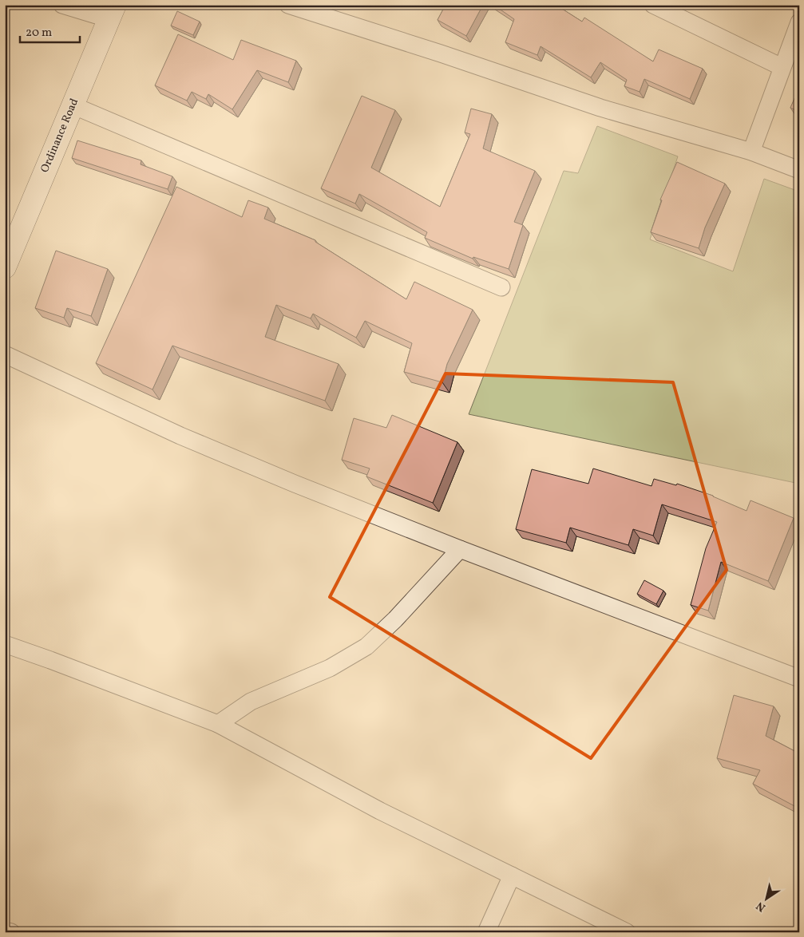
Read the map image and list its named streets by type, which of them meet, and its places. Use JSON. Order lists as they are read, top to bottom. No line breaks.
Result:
{"streets":{"street":["Ordinance Road"]},"scale_bar":"20 m","north":"bottom left"}
